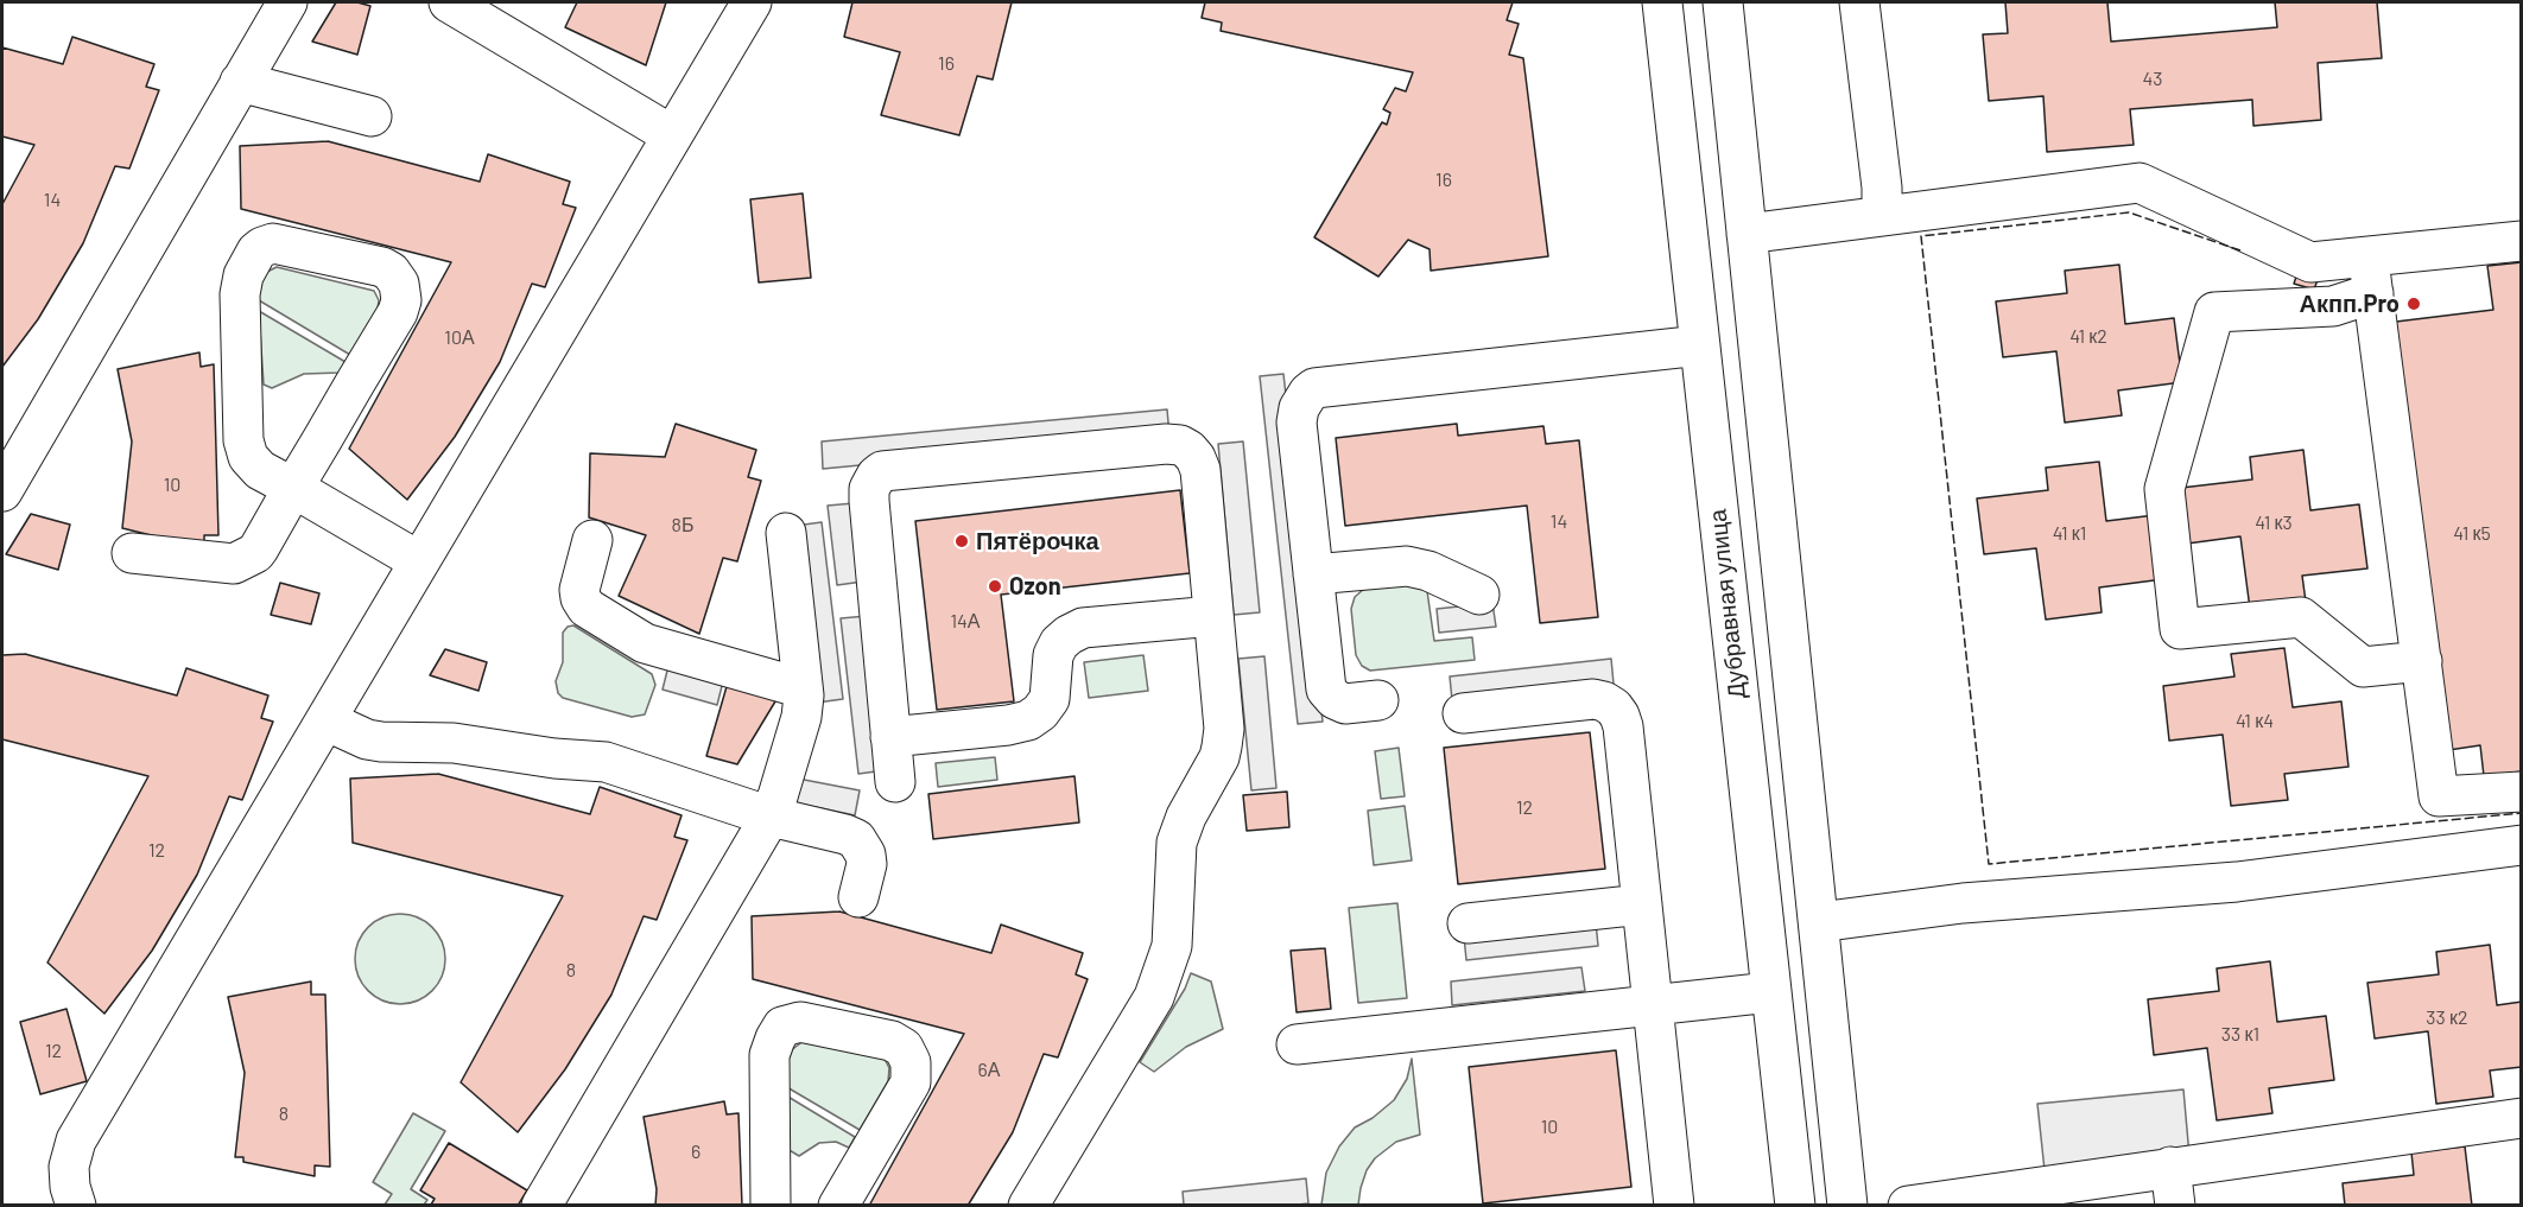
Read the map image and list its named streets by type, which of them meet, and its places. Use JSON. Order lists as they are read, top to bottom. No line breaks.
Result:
{"streets":{"street":["Дубравная улица"]},"places":["Акпп.Pro","Пятёрочка","Ozon"],"house_numbers":["16","43","16","14","41 к2","10А","10","14","41 к3","8Б","41 к1","41 к5","14А","41 к4","12","12","8","33 к2","33 к1","12","6А","8","10","6"]}
